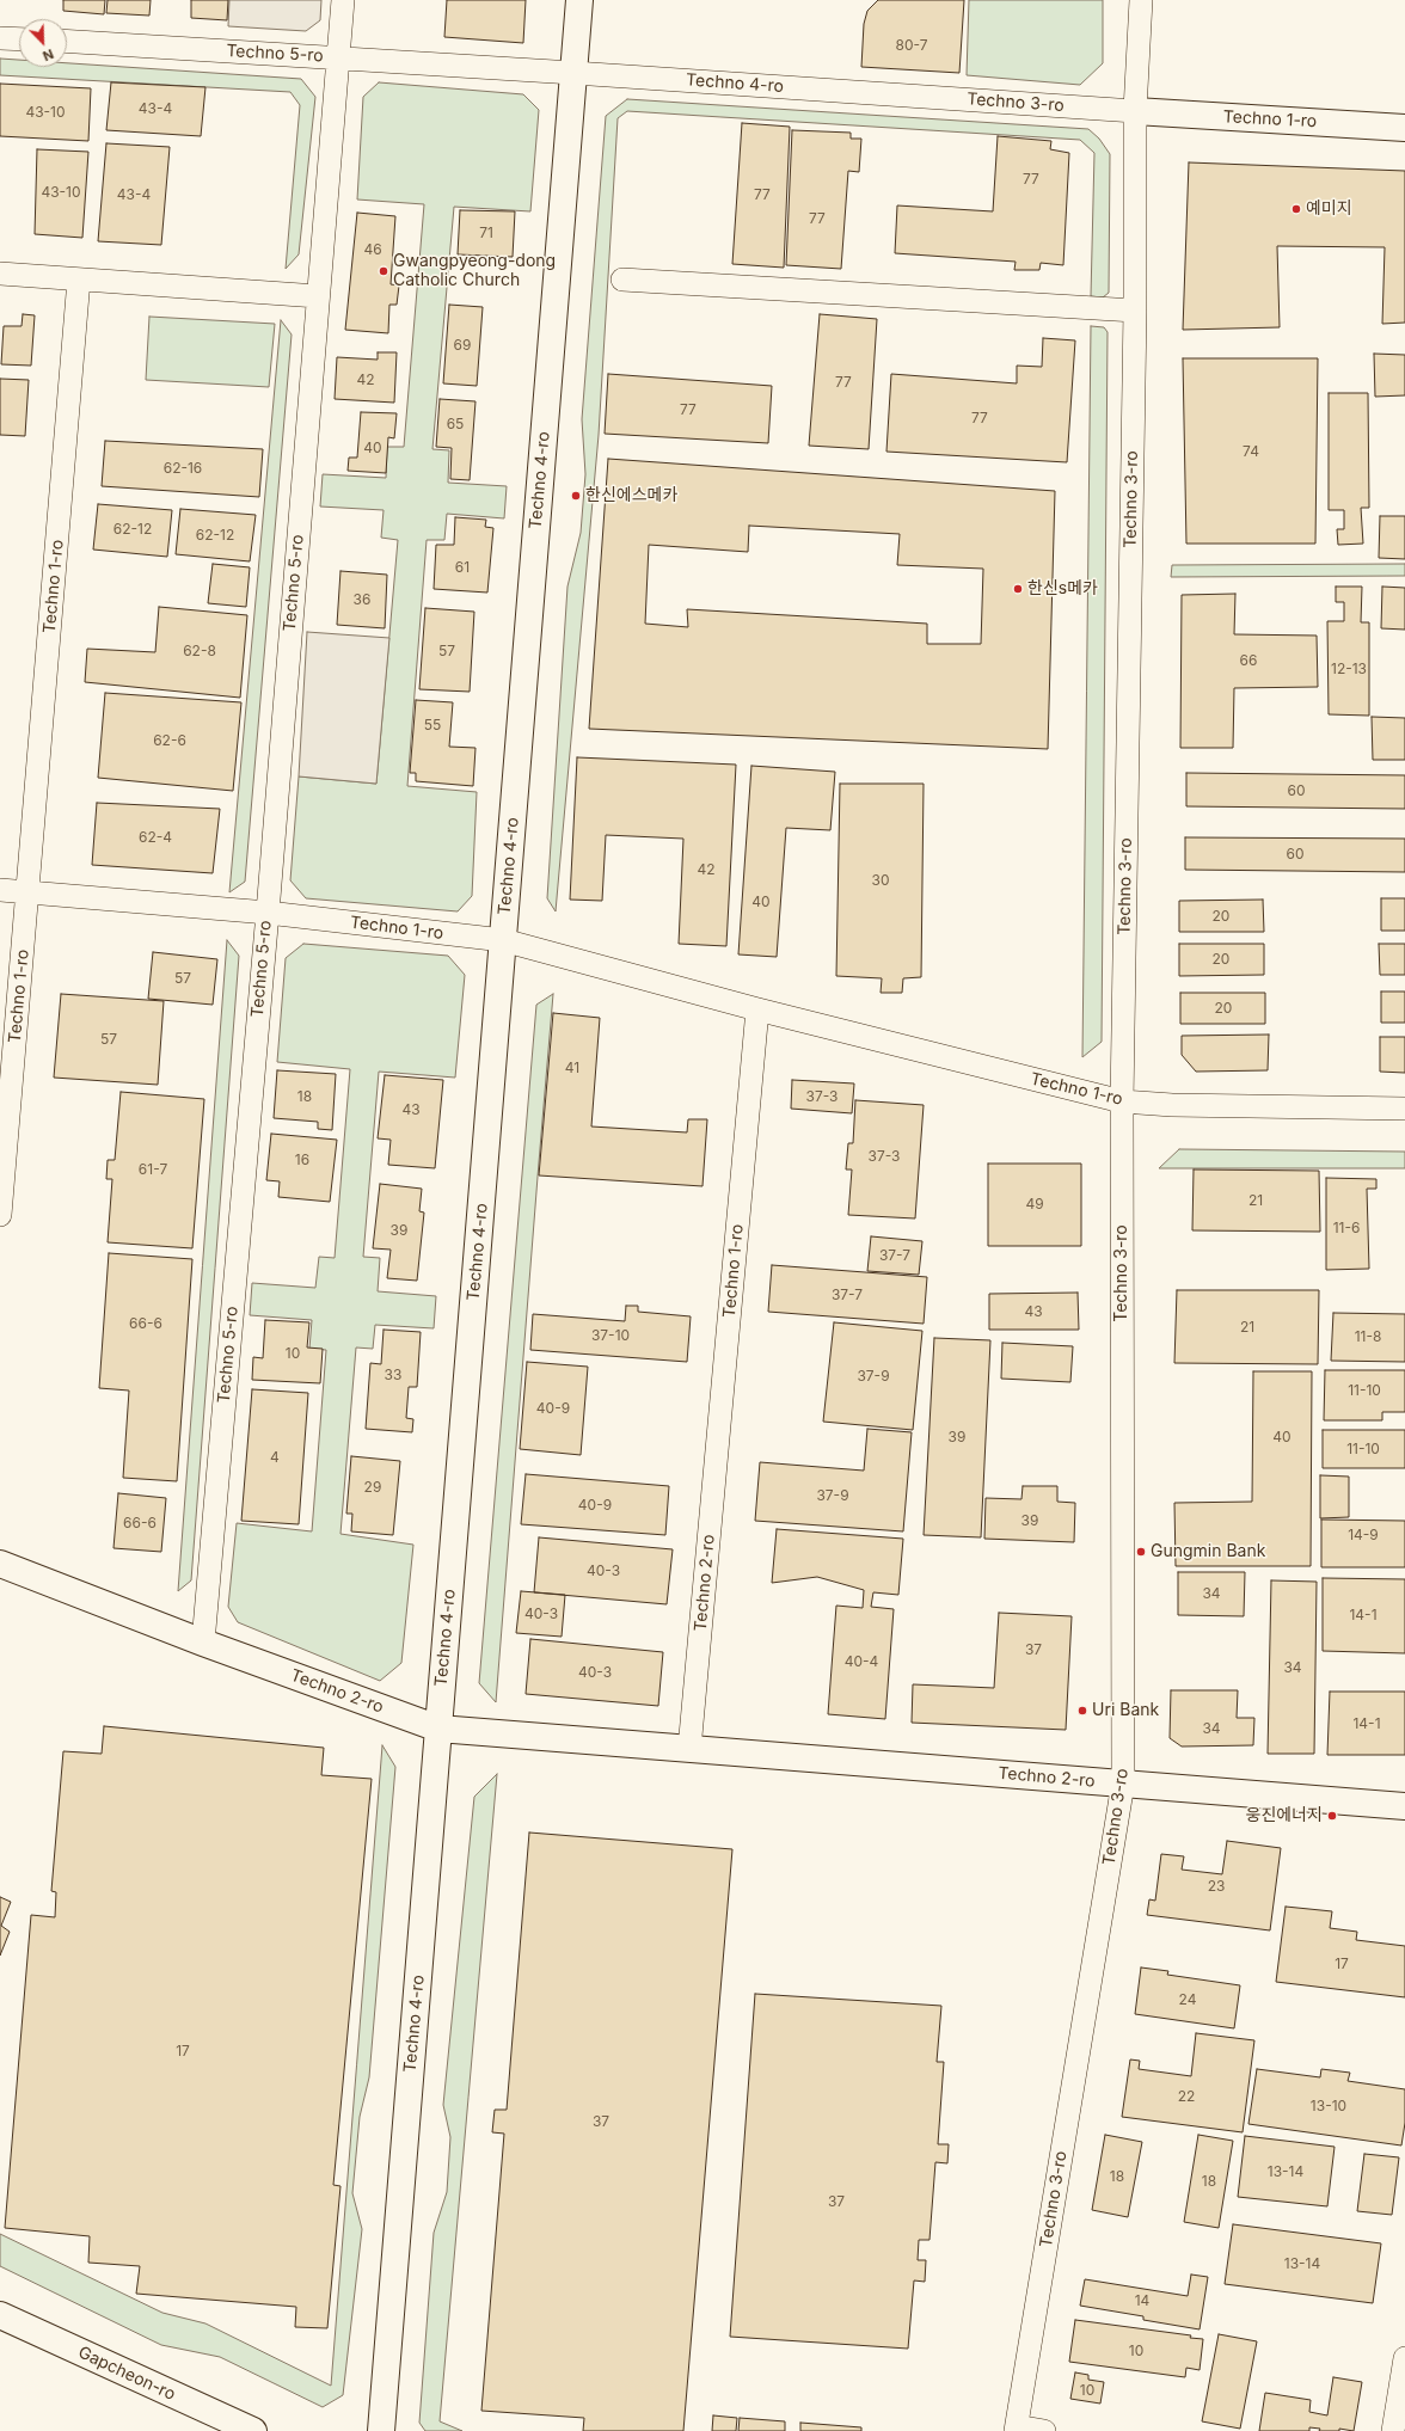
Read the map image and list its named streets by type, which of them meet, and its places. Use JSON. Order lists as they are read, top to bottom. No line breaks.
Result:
{"streets":{"main road":["Techno 4-ro","Techno 1-ro","Techno 2-ro","Gapcheon-ro"],"street":["Techno 5-ro","Techno 3-ro"]},"crossings":[["Techno 5-ro","Techno 4-ro"],["Techno 5-ro","Techno 1-ro"],["Techno 5-ro","Techno 2-ro"],["Techno 4-ro","Techno 3-ro"],["Techno 4-ro","Techno 1-ro"],["Techno 4-ro","Techno 2-ro"],["Techno 3-ro","Techno 1-ro"],["Techno 3-ro","Techno 2-ro"],["Techno 1-ro","Techno 2-ro"]],"places":["예미지","Gwangpyeong-dong Catholic Church","한신에스메카","한신s메카","Gungmin Bank","Uri Bank","웅진에너지"],"house_numbers":["80-7","43-4","43-10","77","43-10","43-4","77","77","71","46","69","42","77","77","77","65","40","74","62-16","62-12","62-12","61","36","62-8","57","66","12-13","55","62-6","60","62-4","60","42","30","40","20","20","57","20","57","41","18","37-3","43","37-3","16","61-7","21","49","11-6","39","37-7","37-7","43","66-6","21","37-10","11-8","10","33","37-9","11-10","40-9","39","40","11-10","4","29","37-9","40-9","39","66-6","14-9","40-3","34","40-3","14-1","37","40-4","34","40-3","14-1","34","23","17","24","17","22","13-10","37","13-14","18","18","37","13-14","14","10","10"],"north":"bottom right"}
